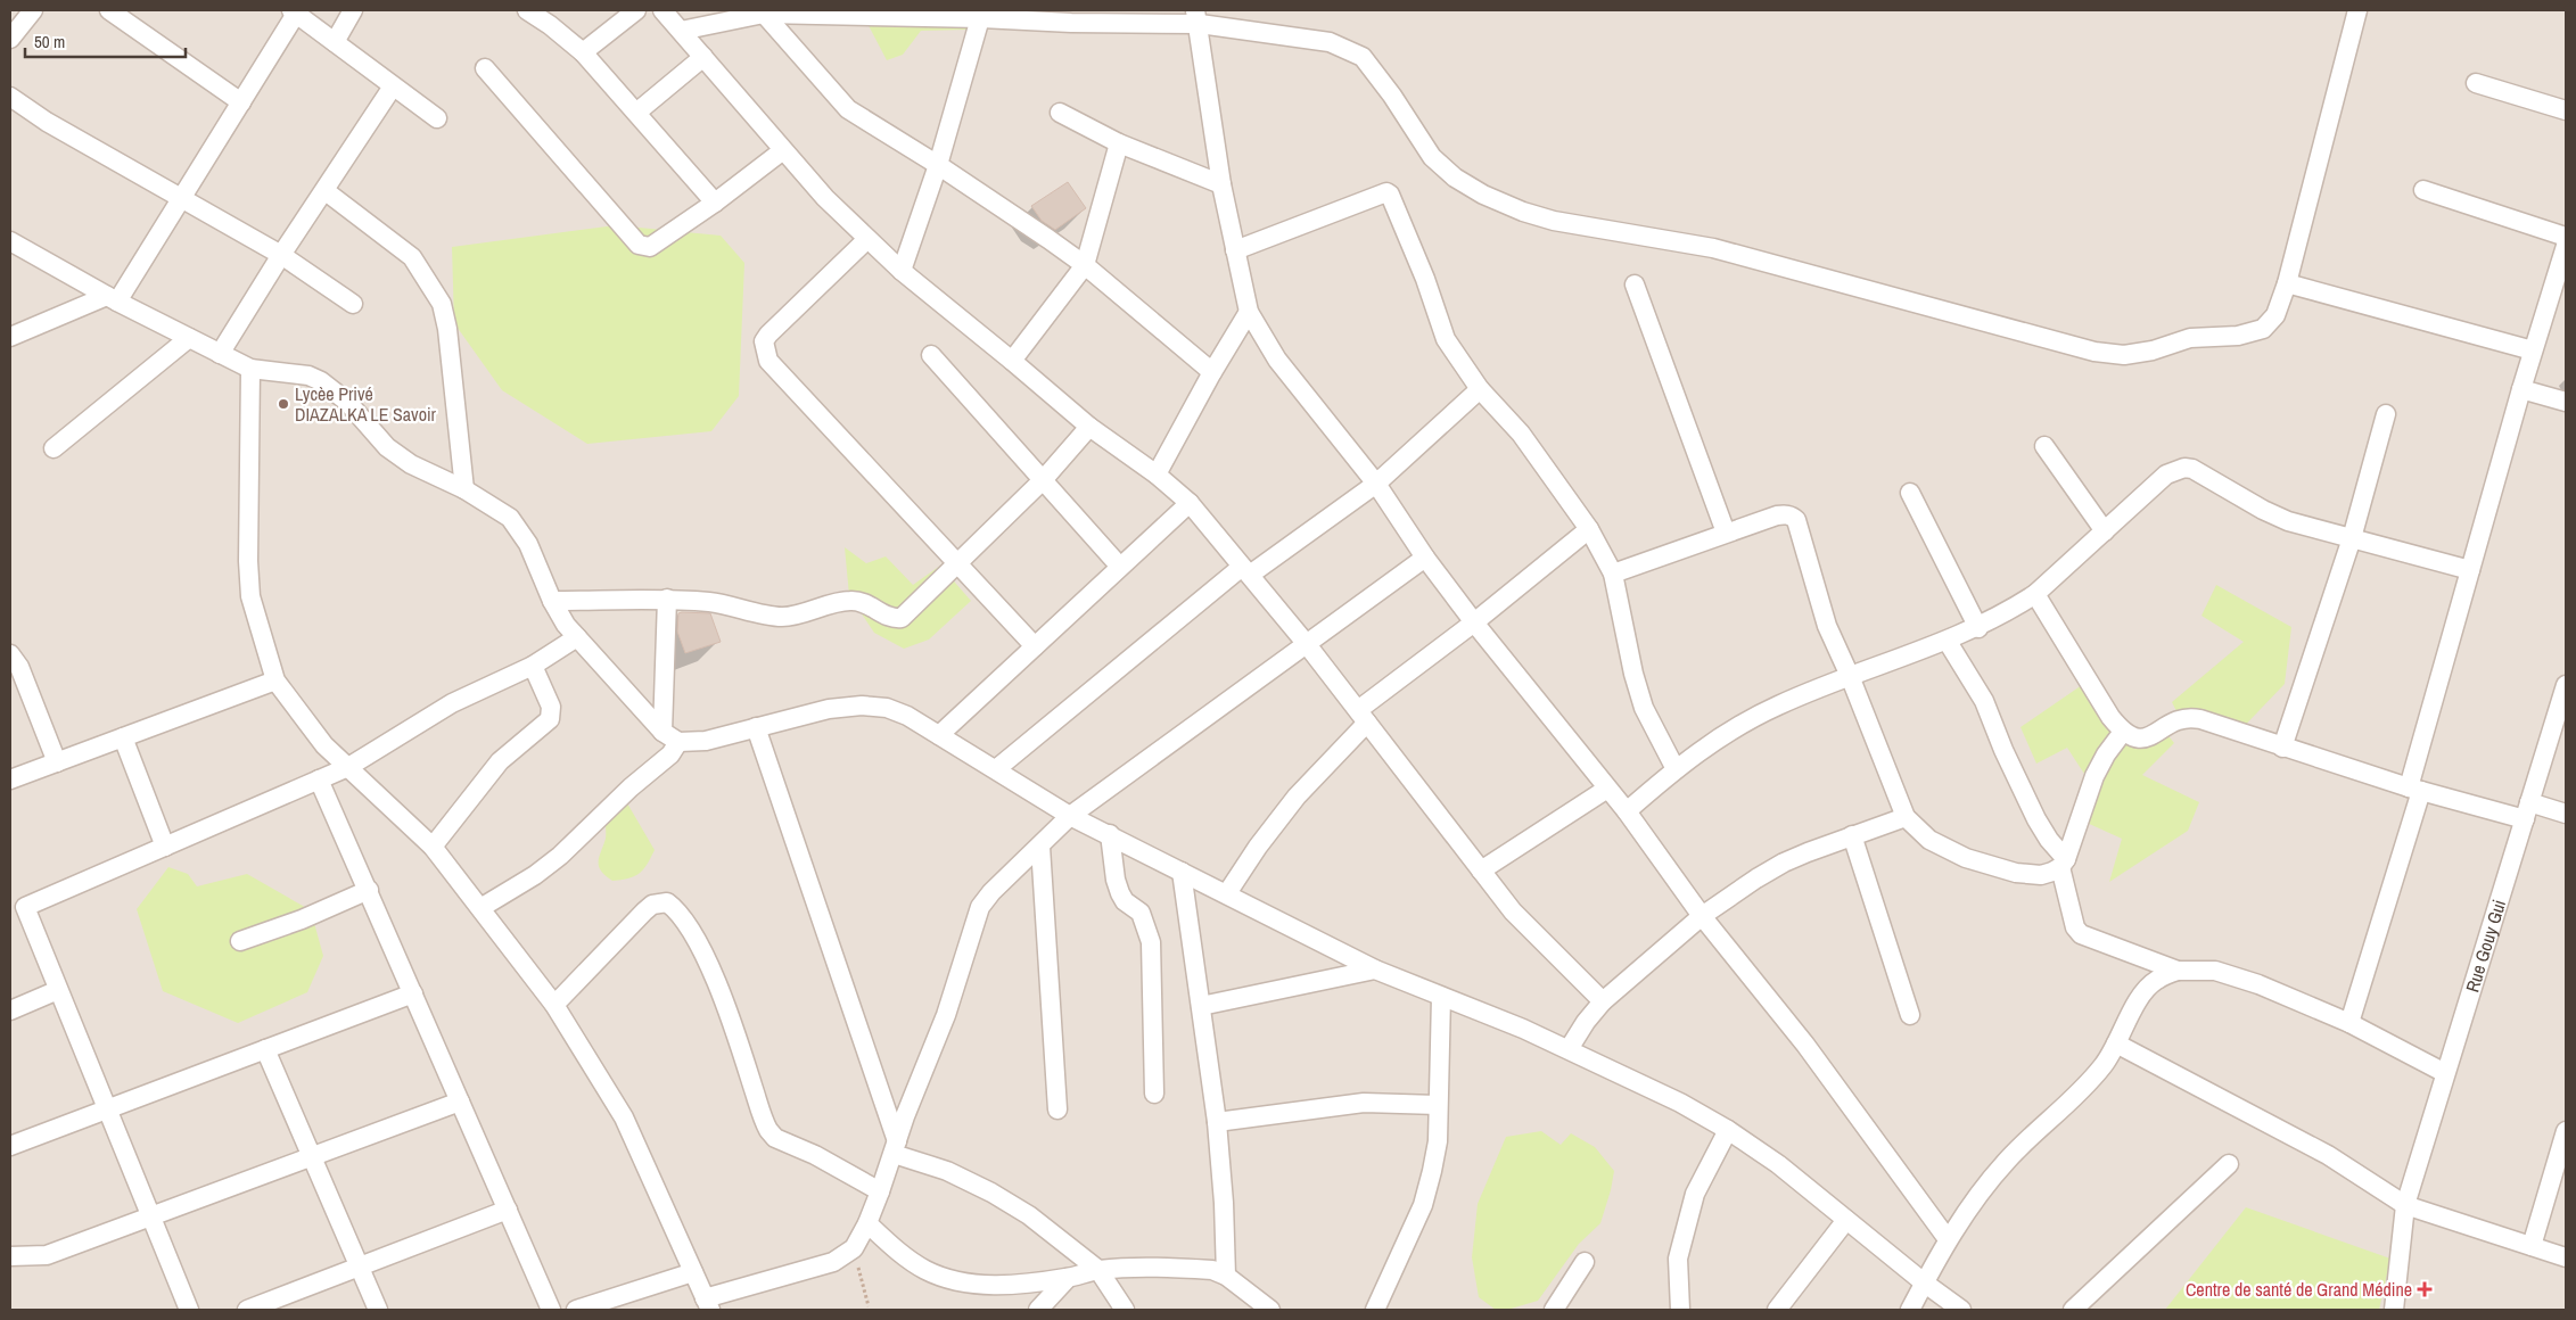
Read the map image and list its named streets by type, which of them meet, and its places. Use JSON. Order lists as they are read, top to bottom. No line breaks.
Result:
{"streets":{"street":["Rue Gouy Gui"]},"places":{"other":["Lycèe Privé DIAZALKA LE Savoir"],"health":["Centre de santé de Grand Médine"]},"scale_bar":"50 m"}
